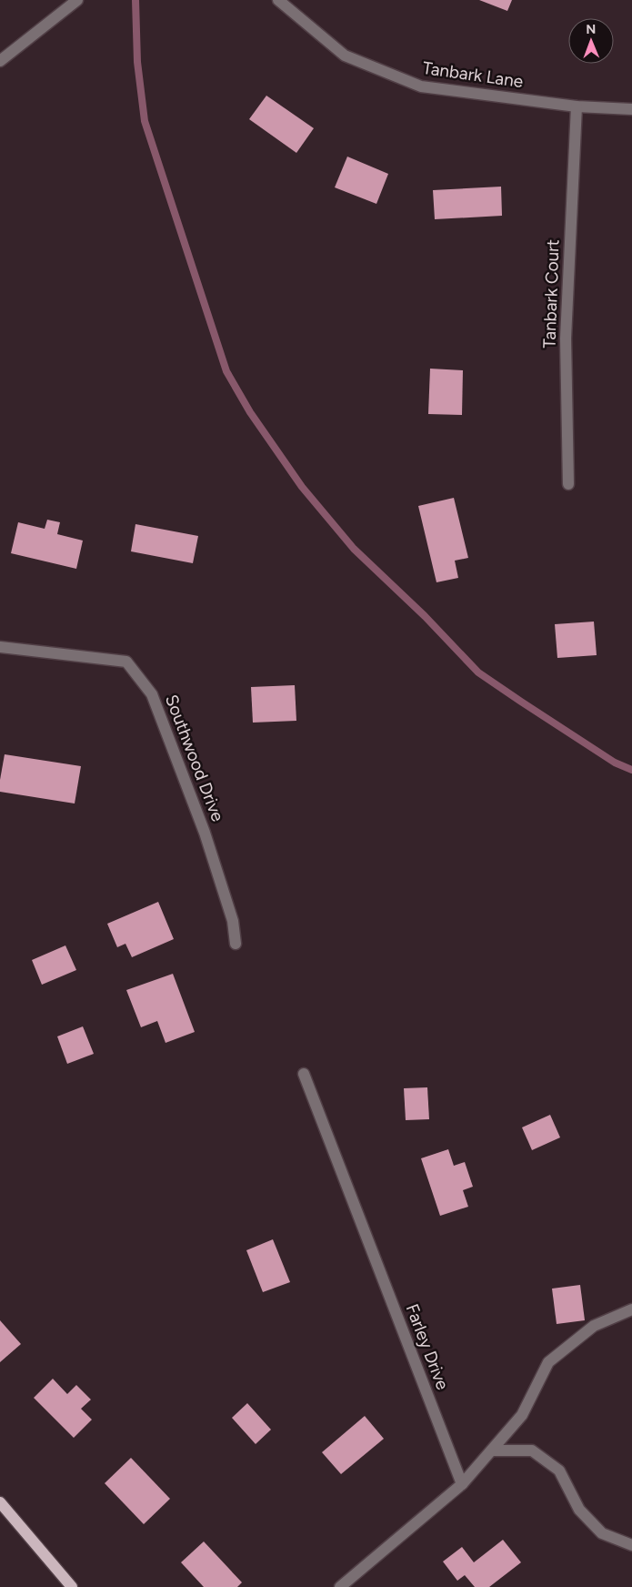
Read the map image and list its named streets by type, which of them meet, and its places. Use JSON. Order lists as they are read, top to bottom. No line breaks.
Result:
{"streets":{"street":["Tanbark Lane","Tanbark Court","Southwood Drive","Farley Drive"]},"crossings":[["Tanbark Lane","Tanbark Court"]],"north":"top"}
